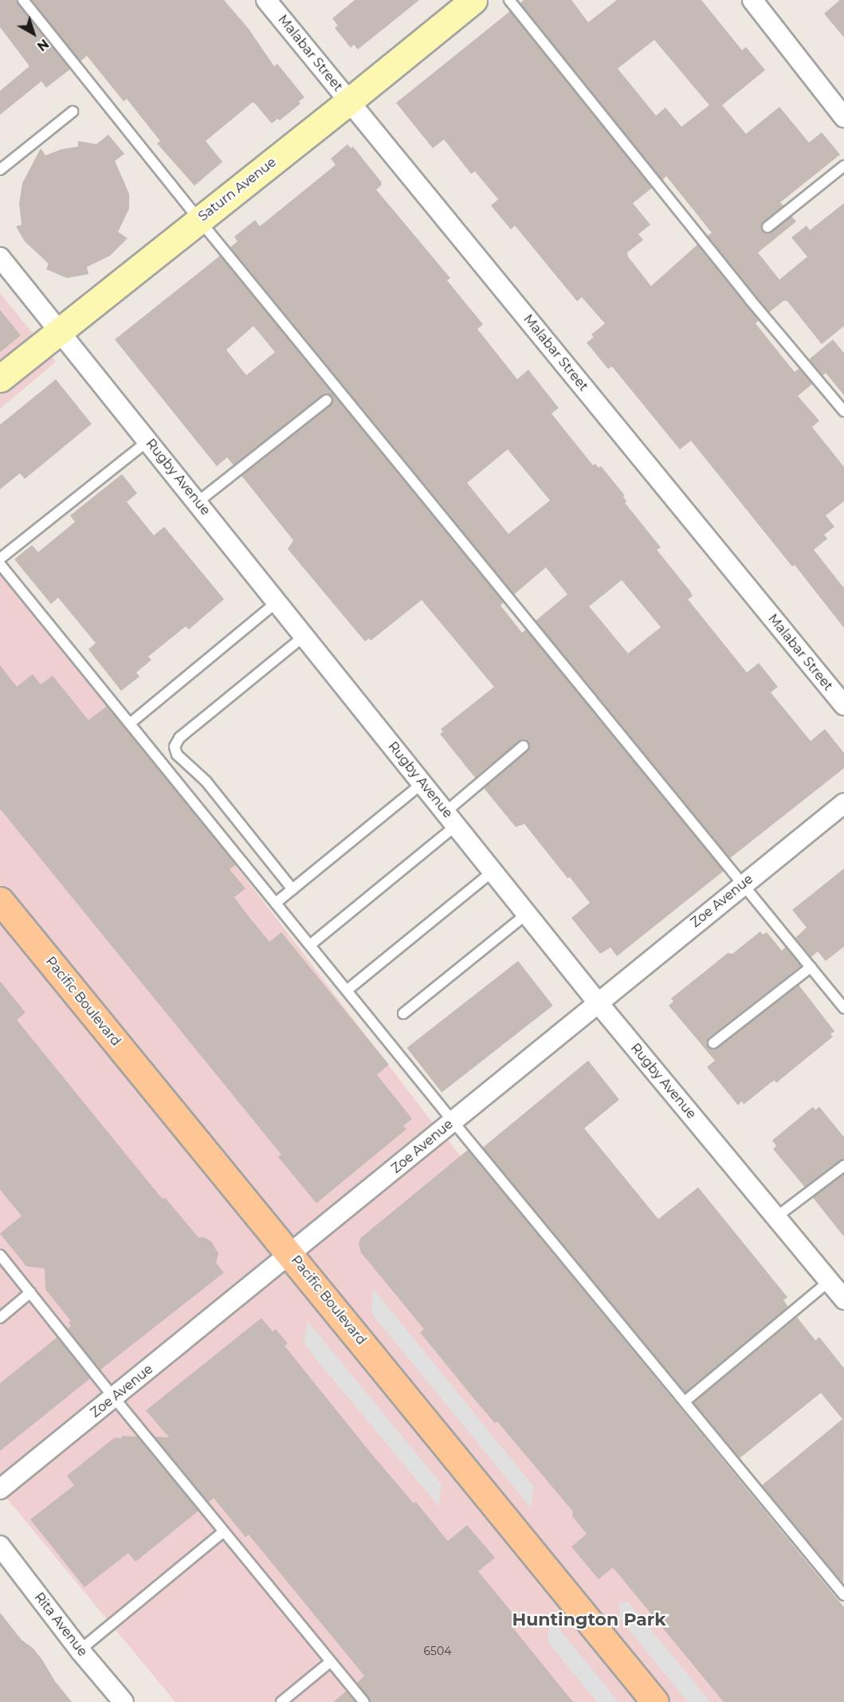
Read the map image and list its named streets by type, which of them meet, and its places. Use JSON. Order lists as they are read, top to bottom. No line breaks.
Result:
{"streets":{"main road":["Pacific Boulevard"],"street":["Malabar Street","Saturn Avenue","Rugby Avenue","Zoe Avenue","Rita Avenue"]},"crossings":[["Malabar Street","Saturn Avenue"],["Saturn Avenue","Rugby Avenue"],["Rugby Avenue","Zoe Avenue"],["Zoe Avenue","Pacific Boulevard"]],"districts":["Huntington Park"],"house_numbers":["6504"],"north":"bottom right"}
